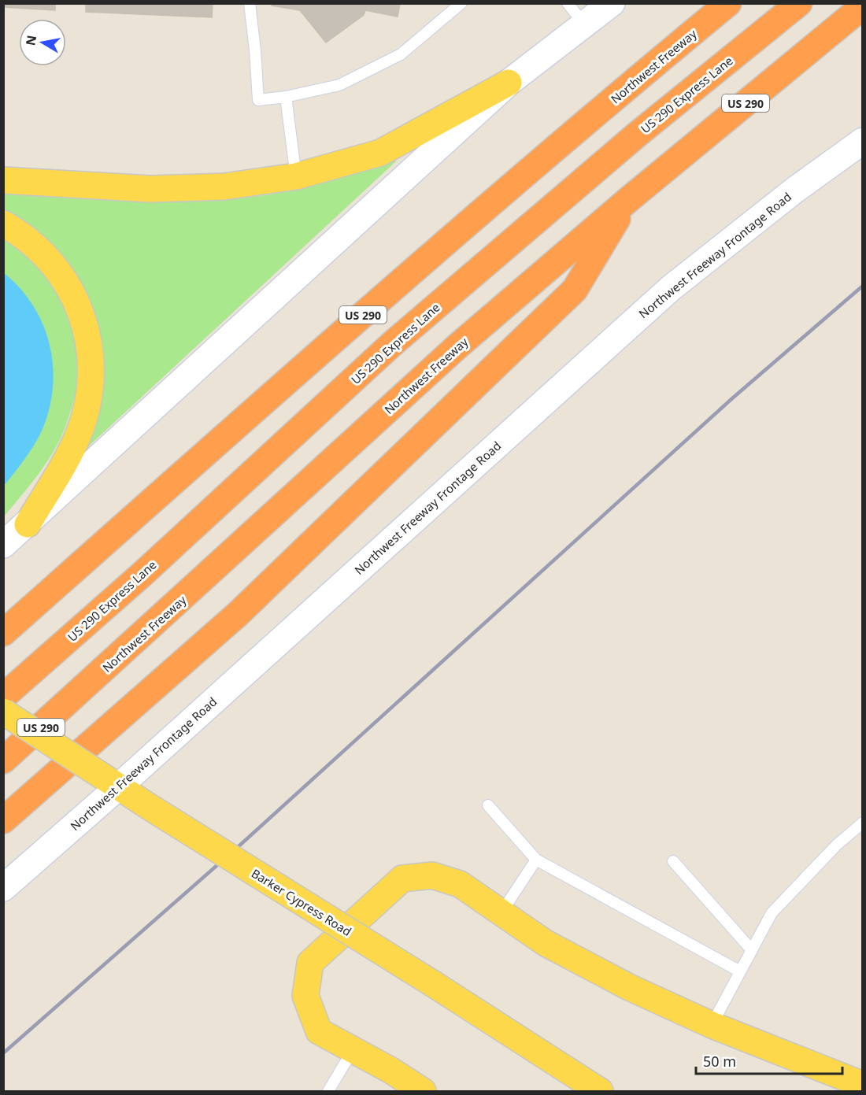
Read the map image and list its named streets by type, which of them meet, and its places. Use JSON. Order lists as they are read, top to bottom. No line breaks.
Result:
{"streets":{"highway":["Northwest Freeway","US 290 Express Lane","US 290"],"main road":["Northwest Freeway Frontage Road","Barker Cypress Road"]},"crossings":[["Northwest Freeway Frontage Road","Barker Cypress Road"]],"scale_bar":"50 m","north":"left"}
